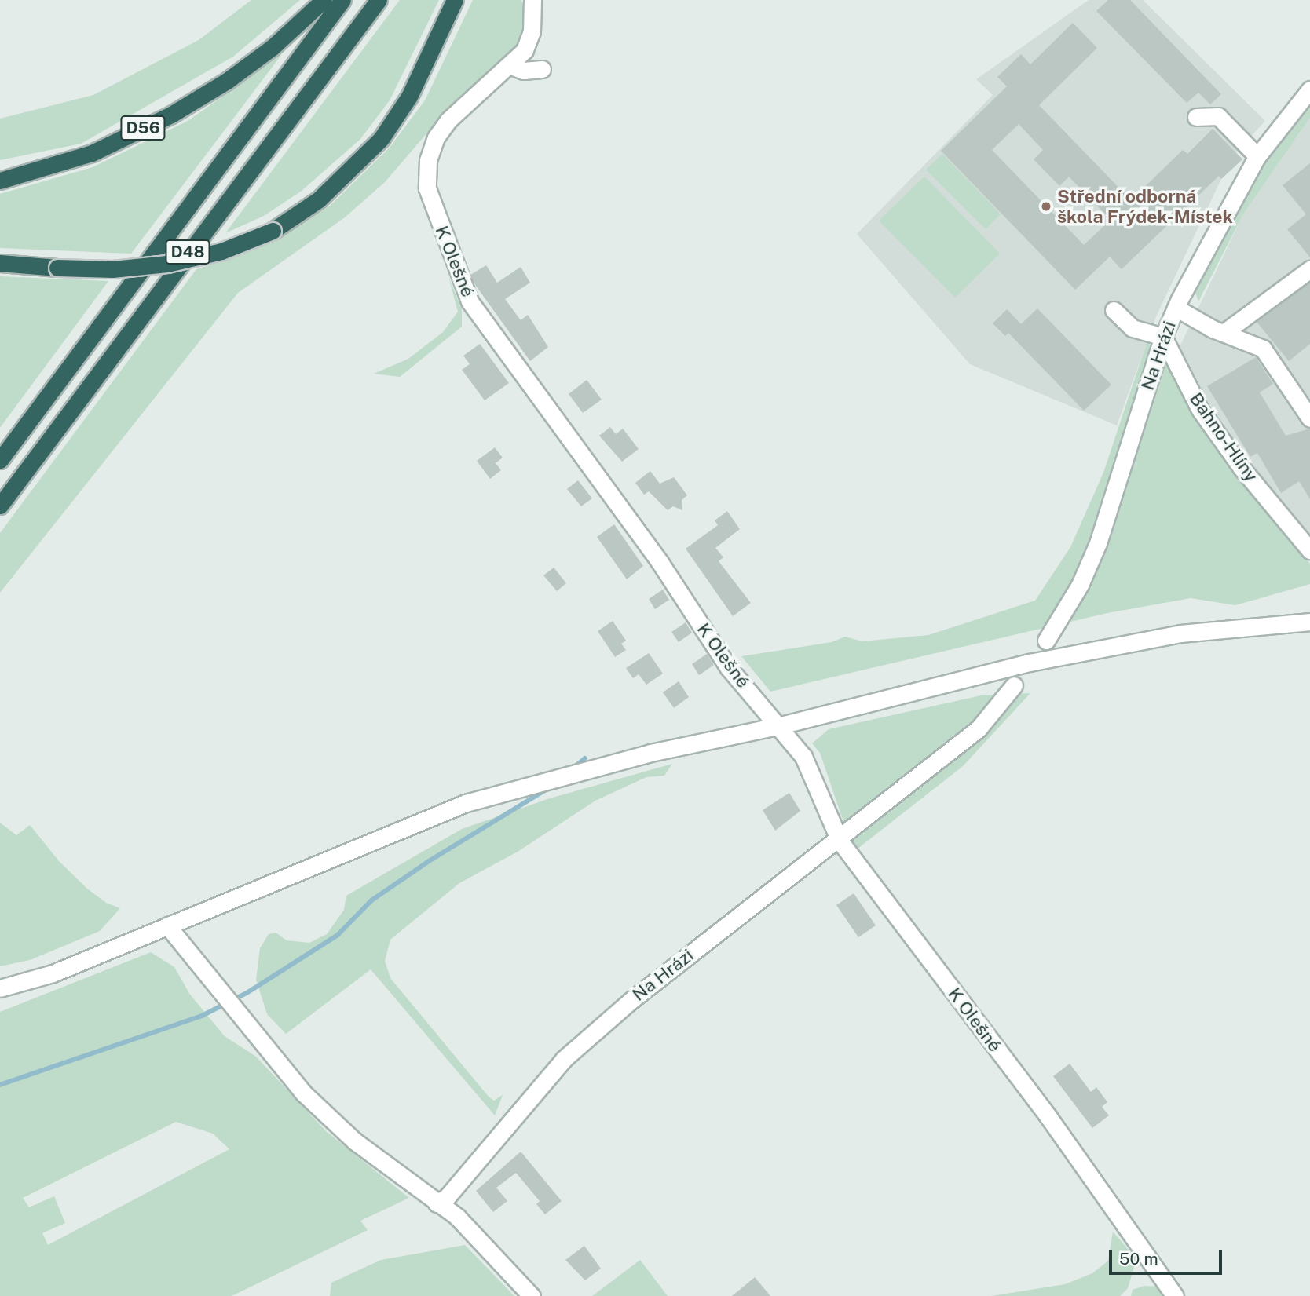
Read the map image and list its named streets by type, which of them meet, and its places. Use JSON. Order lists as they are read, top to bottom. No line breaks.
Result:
{"streets":{"highway":["D56","D48"],"street":["K Olešné","Na Hrázi","Bahno-Hlíny"]},"crossings":[["K Olešné","Na Hrázi"],["Na Hrázi","Bahno-Hlíny"]],"places":["Střední odborná škola Frýdek-Místek"],"scale_bar":"50 m"}
